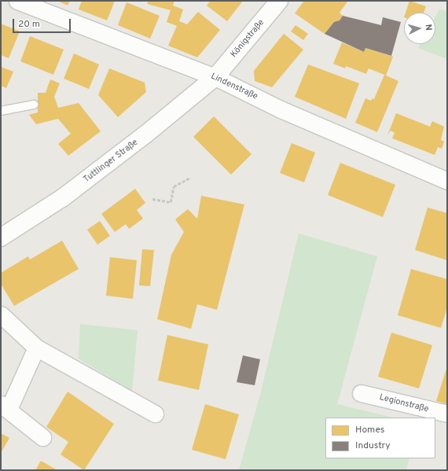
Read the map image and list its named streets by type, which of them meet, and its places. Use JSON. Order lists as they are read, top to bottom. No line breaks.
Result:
{"streets":{"street":["Königstraße","Lindenstraße","Tuttlinger Straße","Legionstraße"]},"crossings":[["Königstraße","Lindenstraße"],["Königstraße","Tuttlinger Straße"],["Lindenstraße","Tuttlinger Straße"]],"legend":["Homes","Industry"],"scale_bar":"20 m","north":"right"}
